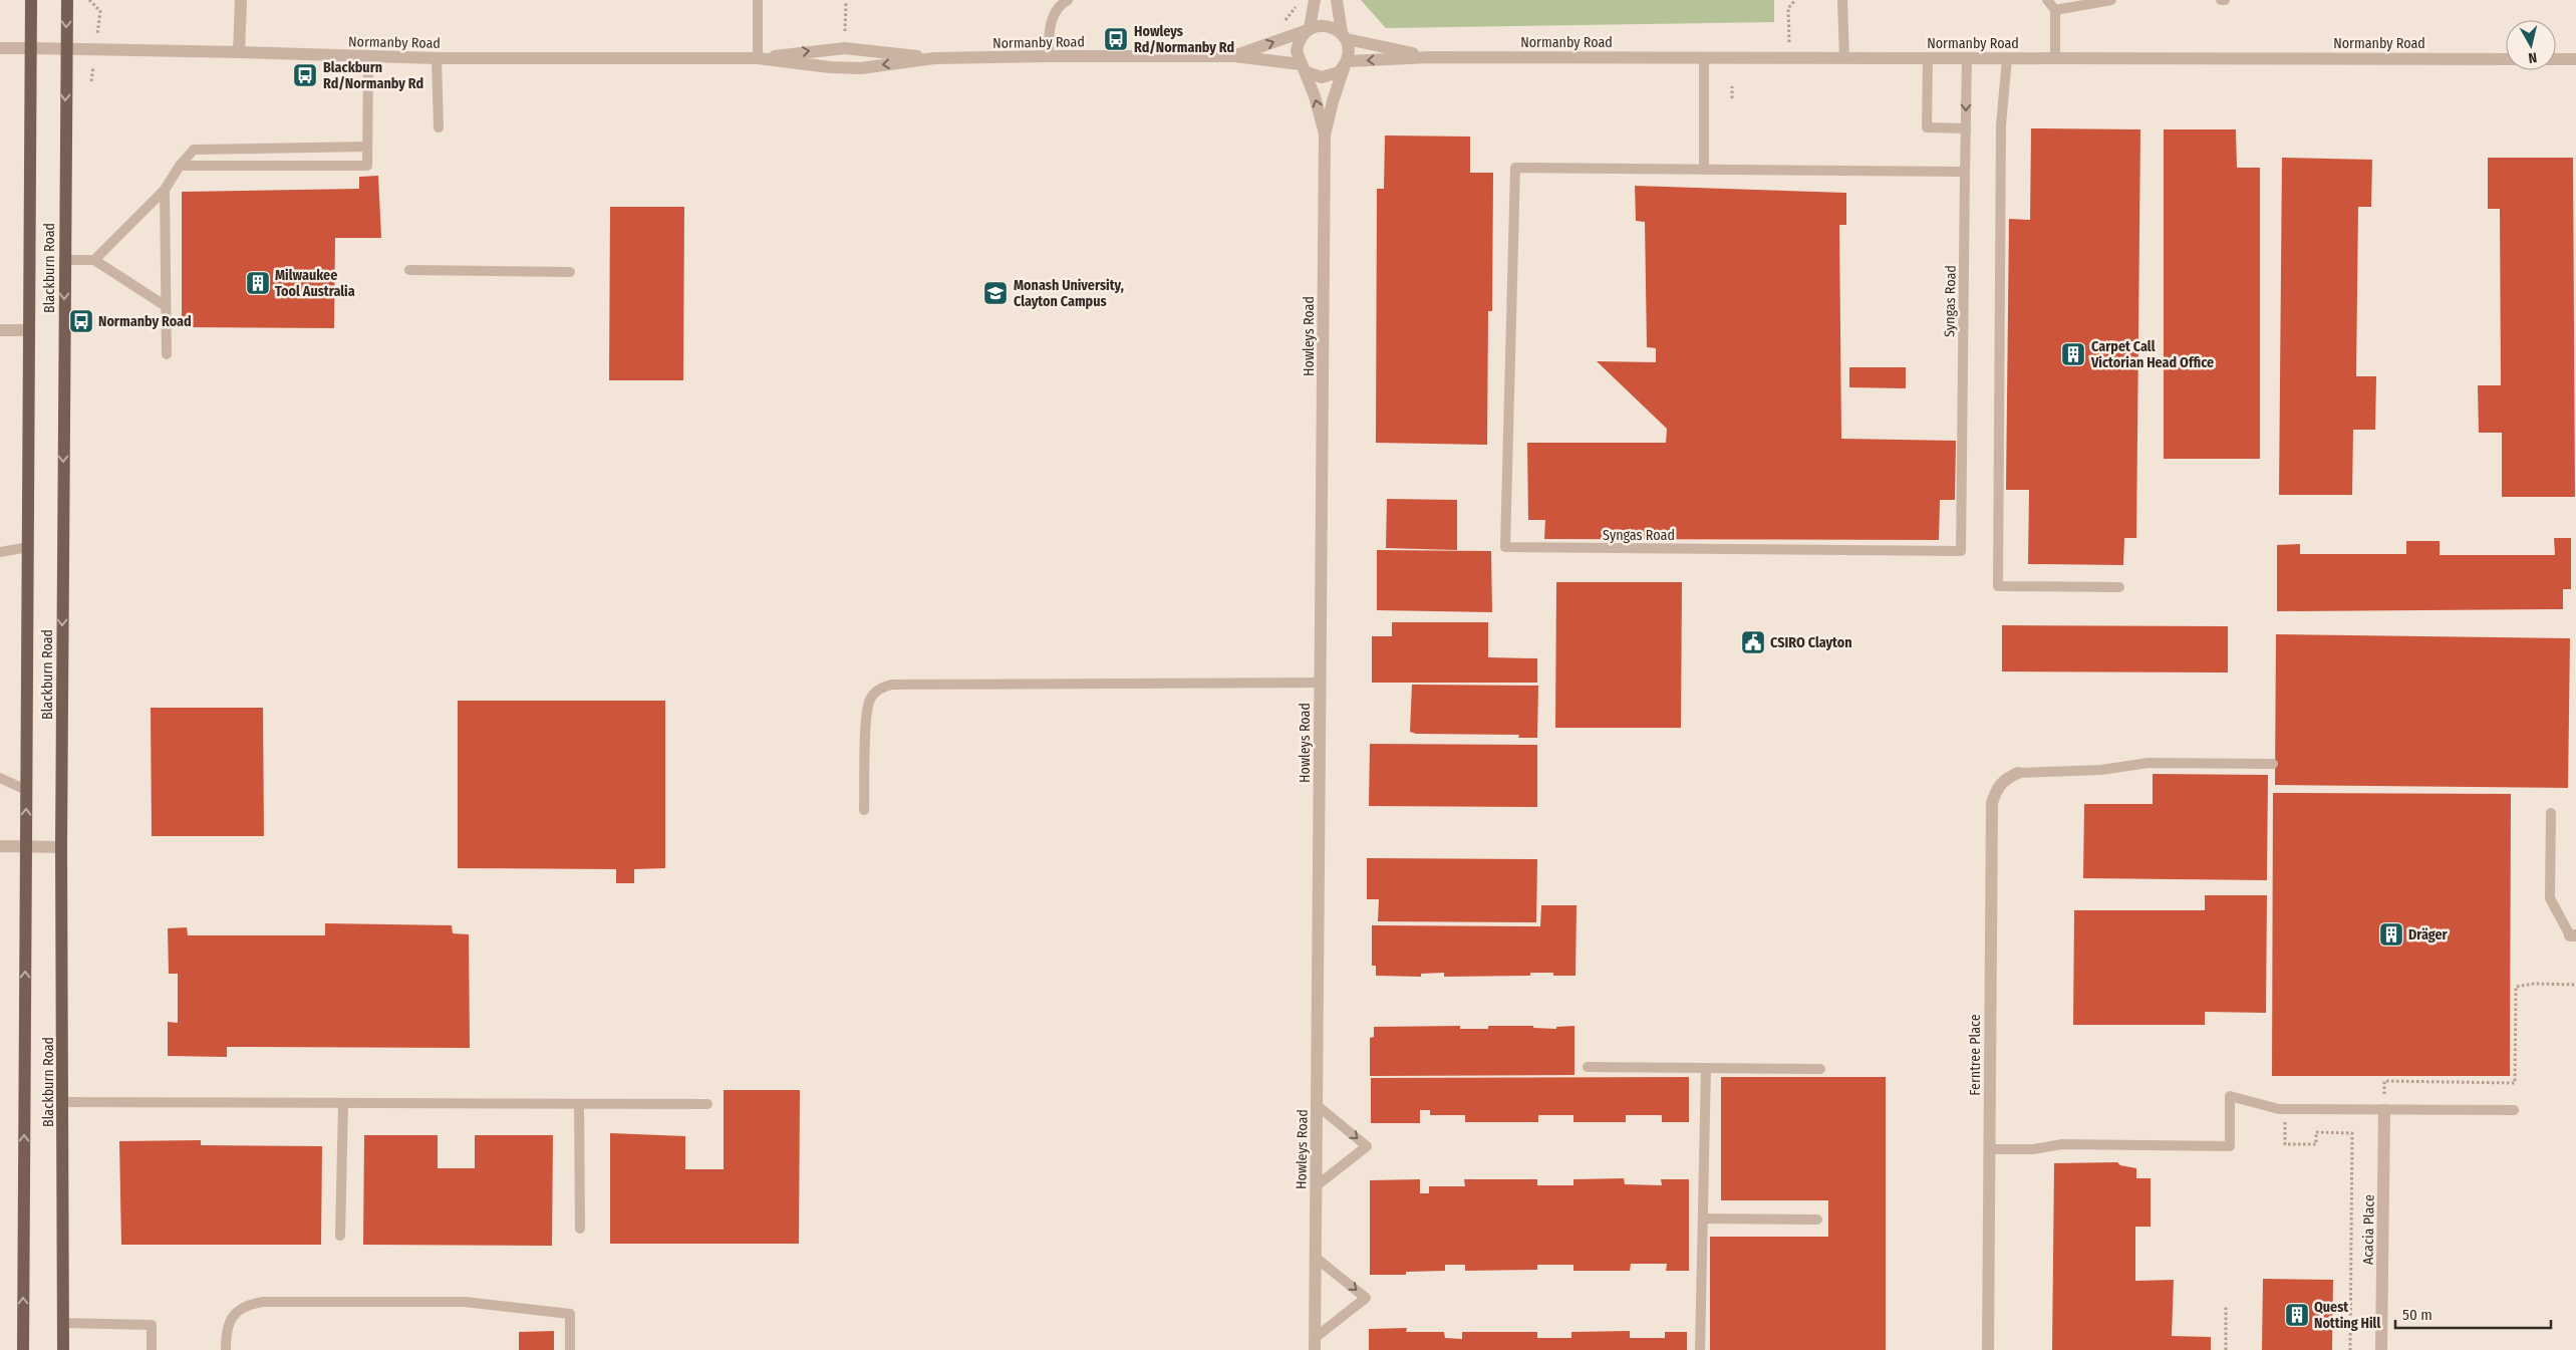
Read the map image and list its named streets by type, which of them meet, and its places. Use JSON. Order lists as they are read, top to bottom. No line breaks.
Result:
{"streets":{"main road":["Blackburn Road"],"street":["Normanby Road","Howleys Road","Ferntree Place","Acacia Place"],"lane":["Syngas Road"]},"crossings":[["Normanby Road","Blackburn Road"],["Normanby Road","Syngas Road"],["Normanby Road","Howleys Road"]],"places":{"bus stop":["Howleys Rd/Normanby Rd","Blackburn Rd/Normanby Rd","Normanby Road"],"building":["Milwaukee Tool Australia","Carpet Call Victorian Head Office","Dräger","Quest Notting Hill"],"school or university":["Monash University, Clayton Campus"],"public building":["CSIRO Clayton"]},"scale_bar":"50 m","north":"bottom"}
